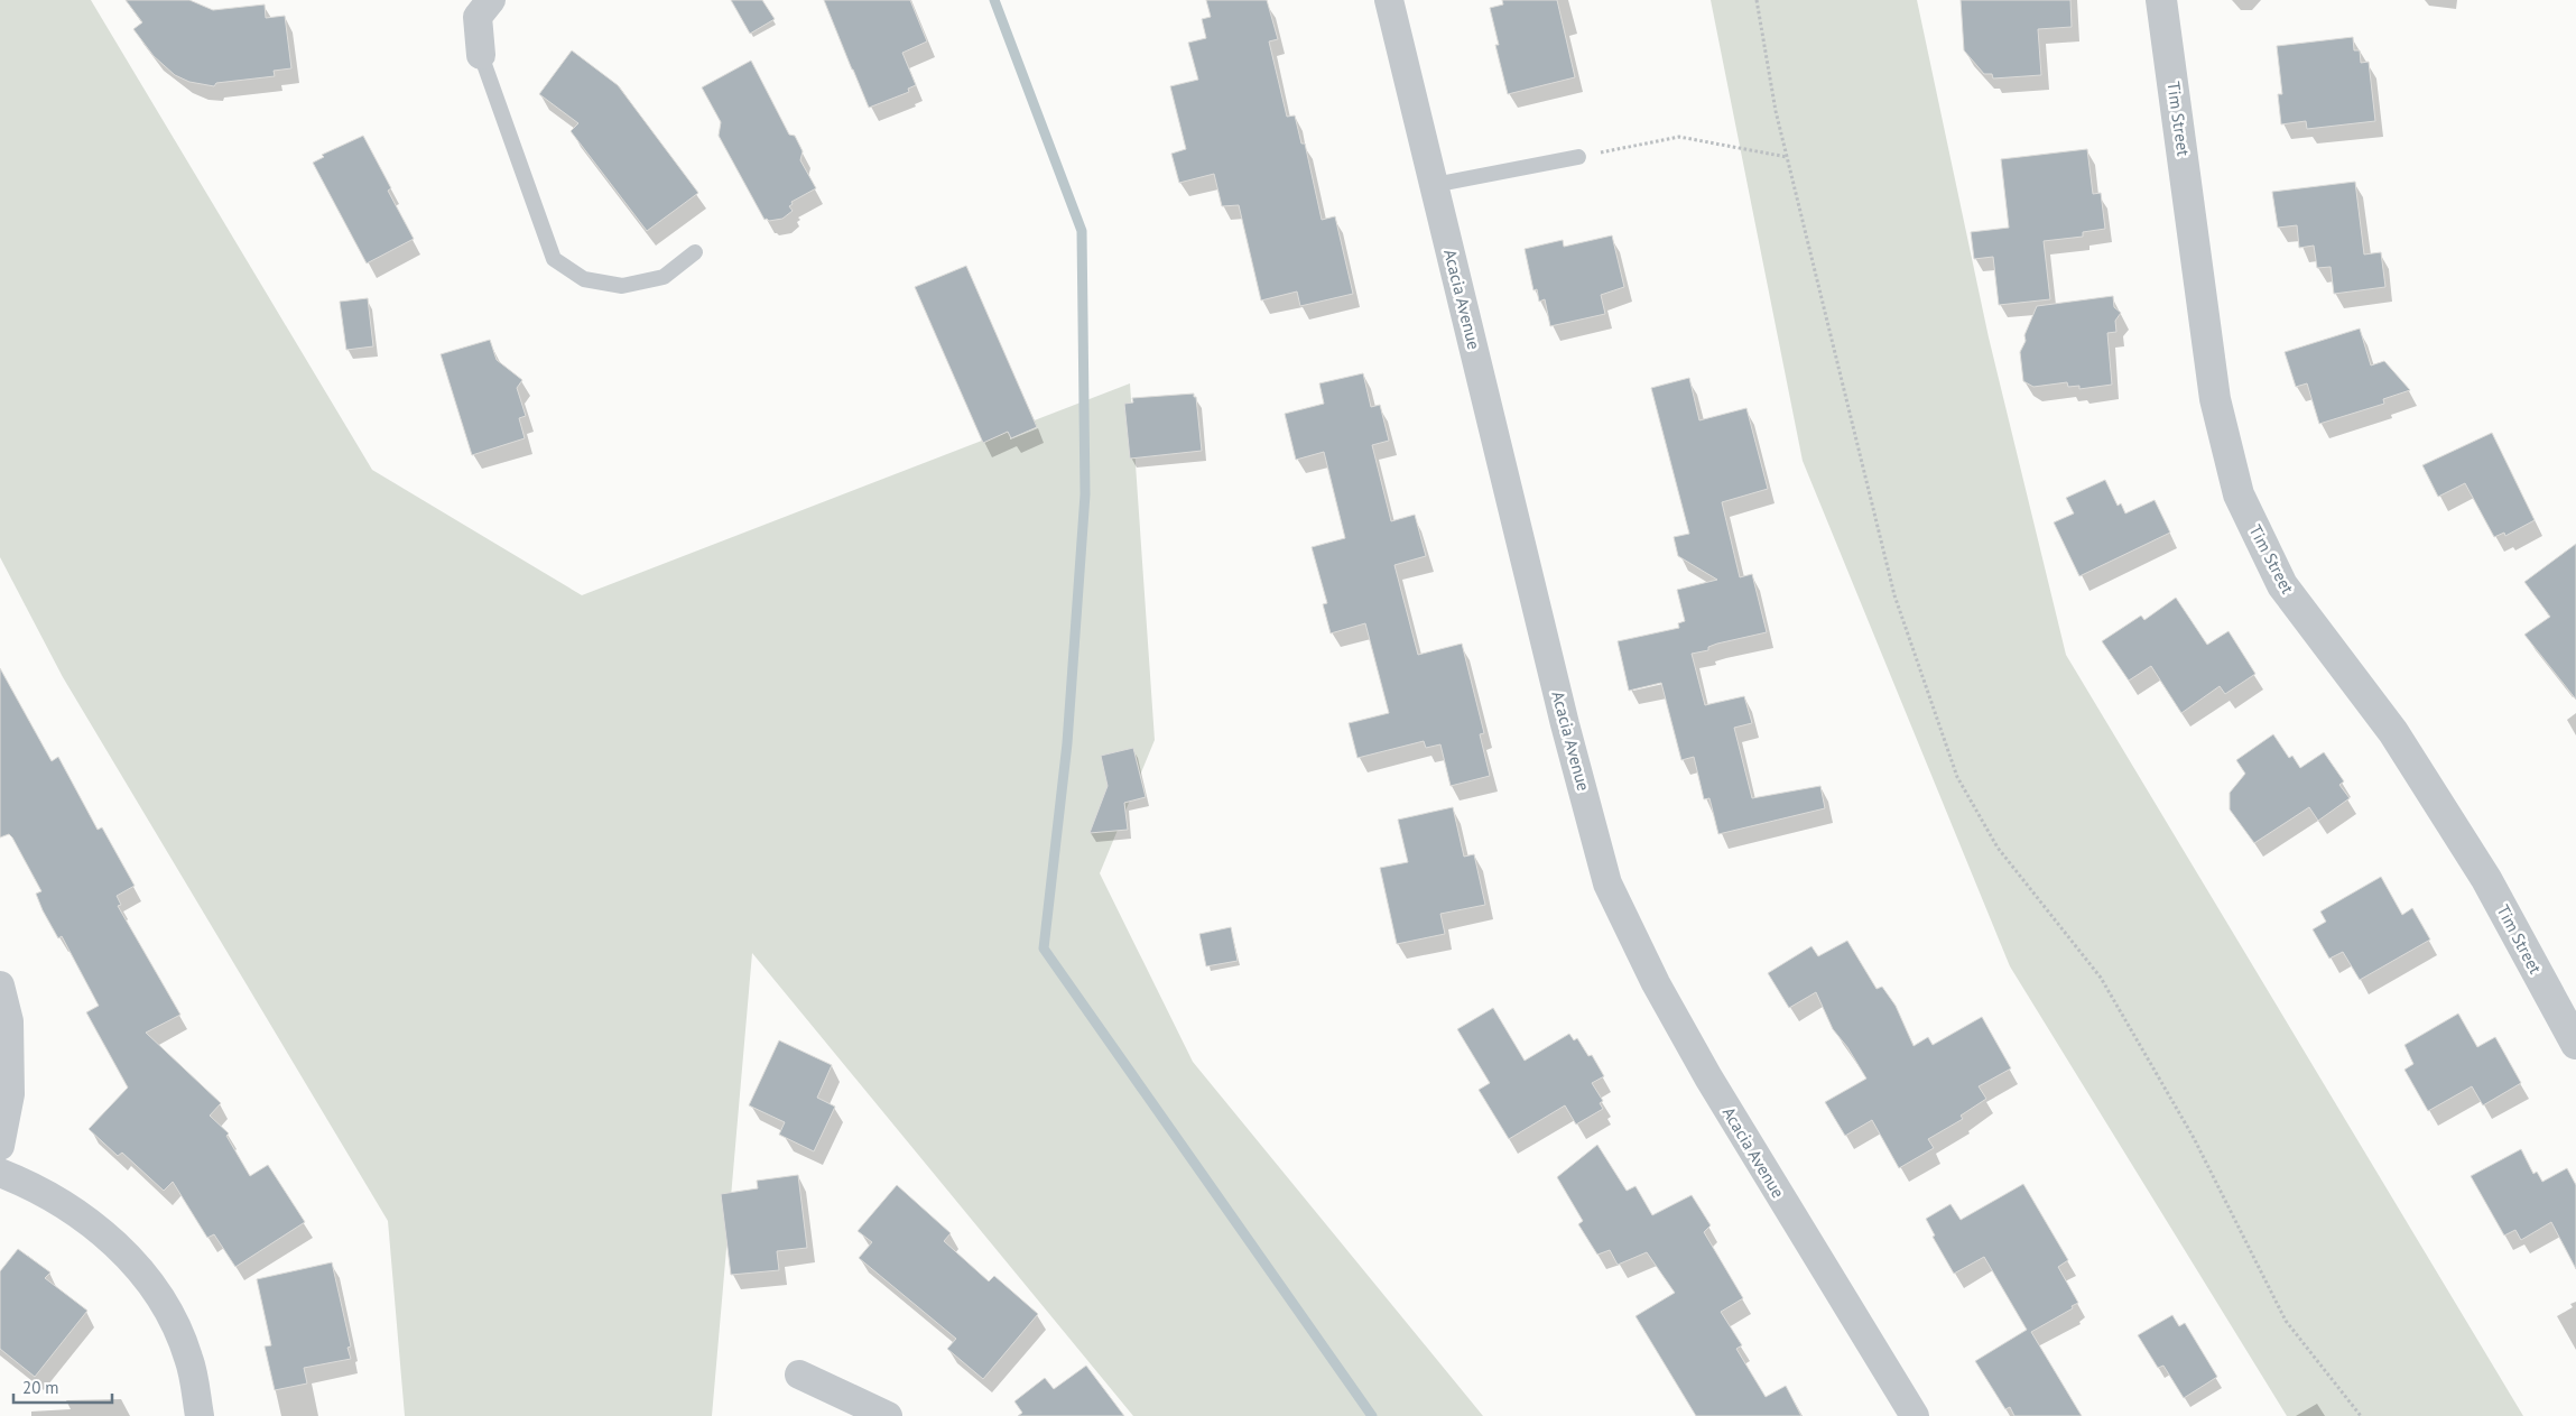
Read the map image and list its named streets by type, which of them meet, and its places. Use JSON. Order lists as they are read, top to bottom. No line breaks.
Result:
{"streets":{"street":["Tim Street","Acacia Avenue"]},"scale_bar":"20 m"}
